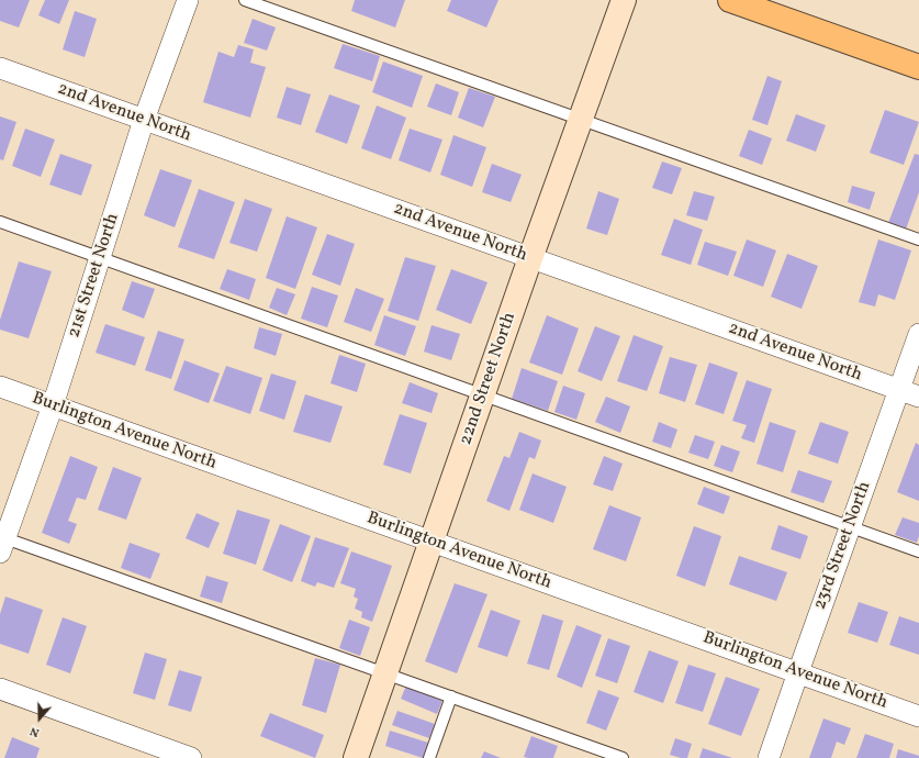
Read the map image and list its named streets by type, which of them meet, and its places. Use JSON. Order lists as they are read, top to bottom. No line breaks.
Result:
{"streets":{"street":["2nd Avenue North","21st Street North","22nd Street North","Burlington Avenue North","23rd Street North"]},"crossings":[["2nd Avenue North","21st Street North"],["2nd Avenue North","22nd Street North"],["2nd Avenue North","23rd Street North"],["21st Street North","Burlington Avenue North"],["22nd Street North","Burlington Avenue North"],["Burlington Avenue North","23rd Street North"]],"north":"bottom"}
